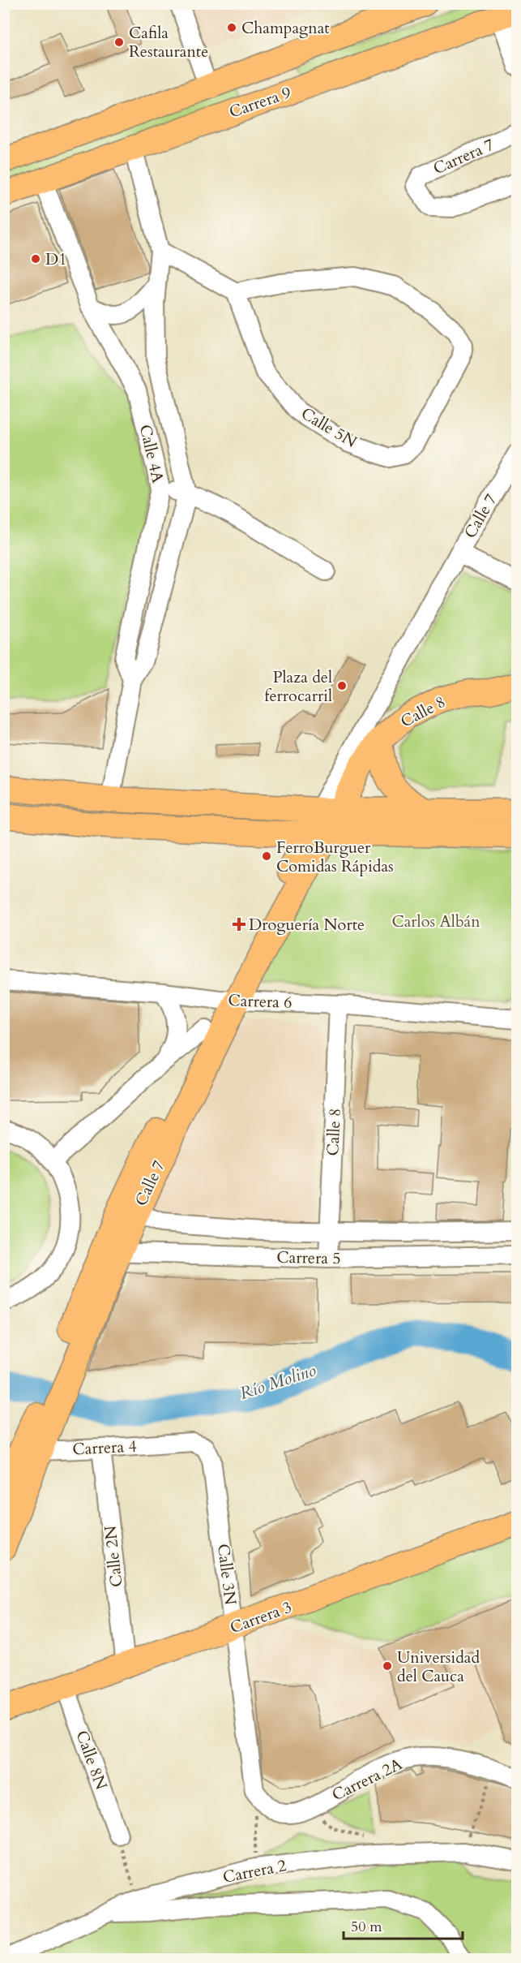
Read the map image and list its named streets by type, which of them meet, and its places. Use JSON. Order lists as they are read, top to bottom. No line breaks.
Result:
{"streets":{"main road":["Carrera 9","Calle 7","Calle 8","Carrera 3"],"street":["Carrera 7","Calle 5N","Calle 4A","Carrera 6","Carrera 5","Carrera 4","Calle 2N","Calle 3N","Calle 8N","Carrera 2A","Carrera 2"]},"crossings":[["Carrera 9","Calle 4A"],["Calle 7","Calle 8"],["Calle 7","Carrera 6"],["Calle 7","Carrera 5"],["Calle 7","Carrera 4"],["Calle 8","Carrera 6"],["Calle 8","Carrera 5"],["Carrera 4","Calle 2N"],["Carrera 4","Calle 3N"],["Calle 2N","Carrera 3"],["Calle 3N","Carrera 3"],["Calle 3N","Carrera 2A"],["Carrera 3","Calle 8N"]],"water":["Río Molino"],"parks":["Carlos Albán"],"places":{"other":["Champagnat","Cafila Restaurante","D1","Plaza del ferrocarril","FerroBurguer Comidas Rápidas","Universidad del Cauca"],"health":["Droguería Norte"]},"scale_bar":"50 m"}
